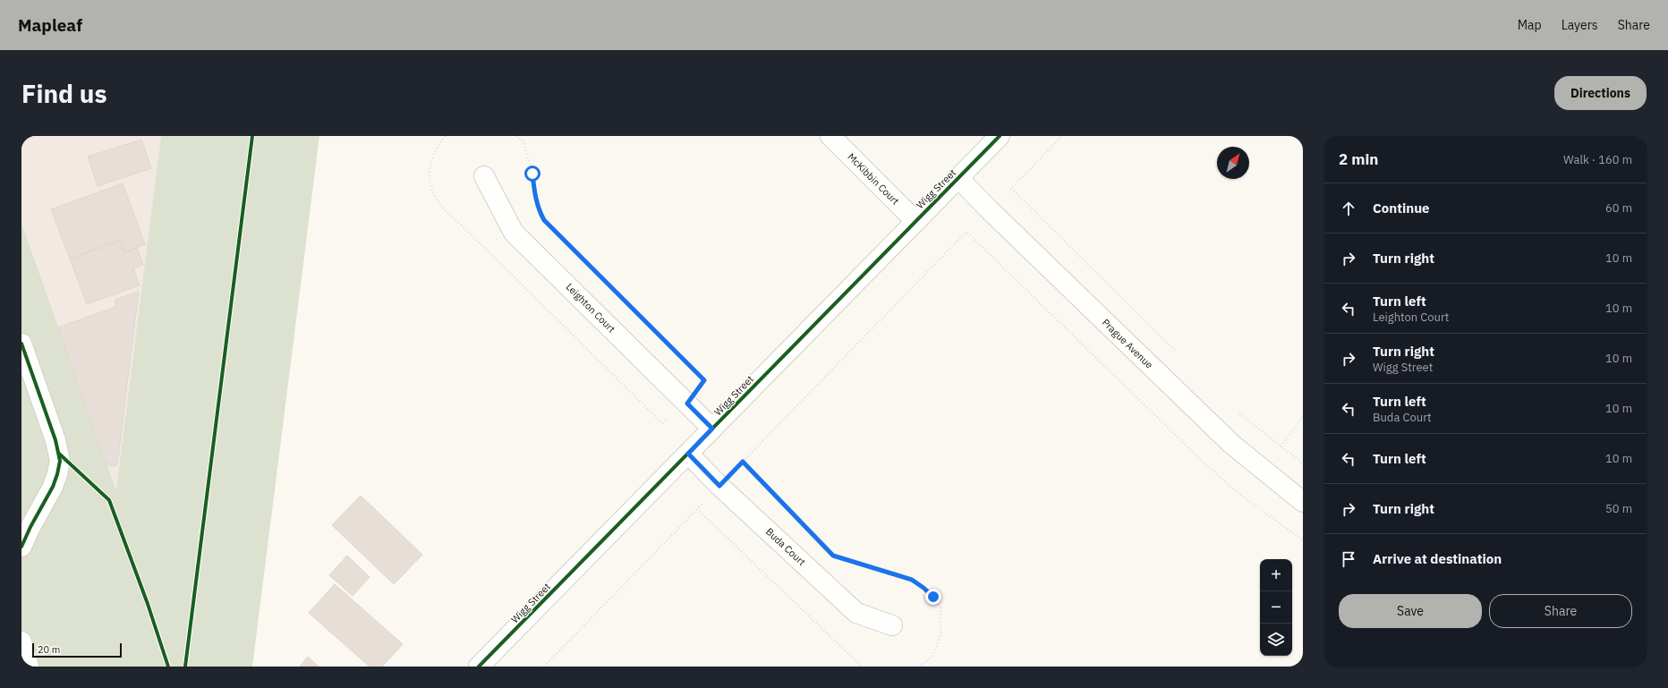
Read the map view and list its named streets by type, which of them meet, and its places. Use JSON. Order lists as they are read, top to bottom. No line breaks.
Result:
{"streets":{"street":["McKibbin Court","Wigg Street","Leighton Court","Prague Avenue","Buda Court"]},"crossings":[["McKibbin Court","Wigg Street"],["Wigg Street","Leighton Court"],["Wigg Street","Prague Avenue"],["Wigg Street","Buda Court"]],"scale_bar":"20 m","north":"top right","page":{"header":"Mapleaf","nav":["Map","Layers","Share"],"buttons":["Directions",["Save","Share"]],"title":"Find us","heading":["2 min","Walk · 160 m"],"list":[["Continue","60 m"],["Turn right","10 m"],["Turn left","Leighton Court","10 m"],["Turn right","Wigg Street","10 m"],["Turn left","Buda Court","10 m"],["Turn left","10 m"],["Turn right","50 m"],"Arrive at destination"],"map_buttons":["+","−"],"scale":"20 m"}}
